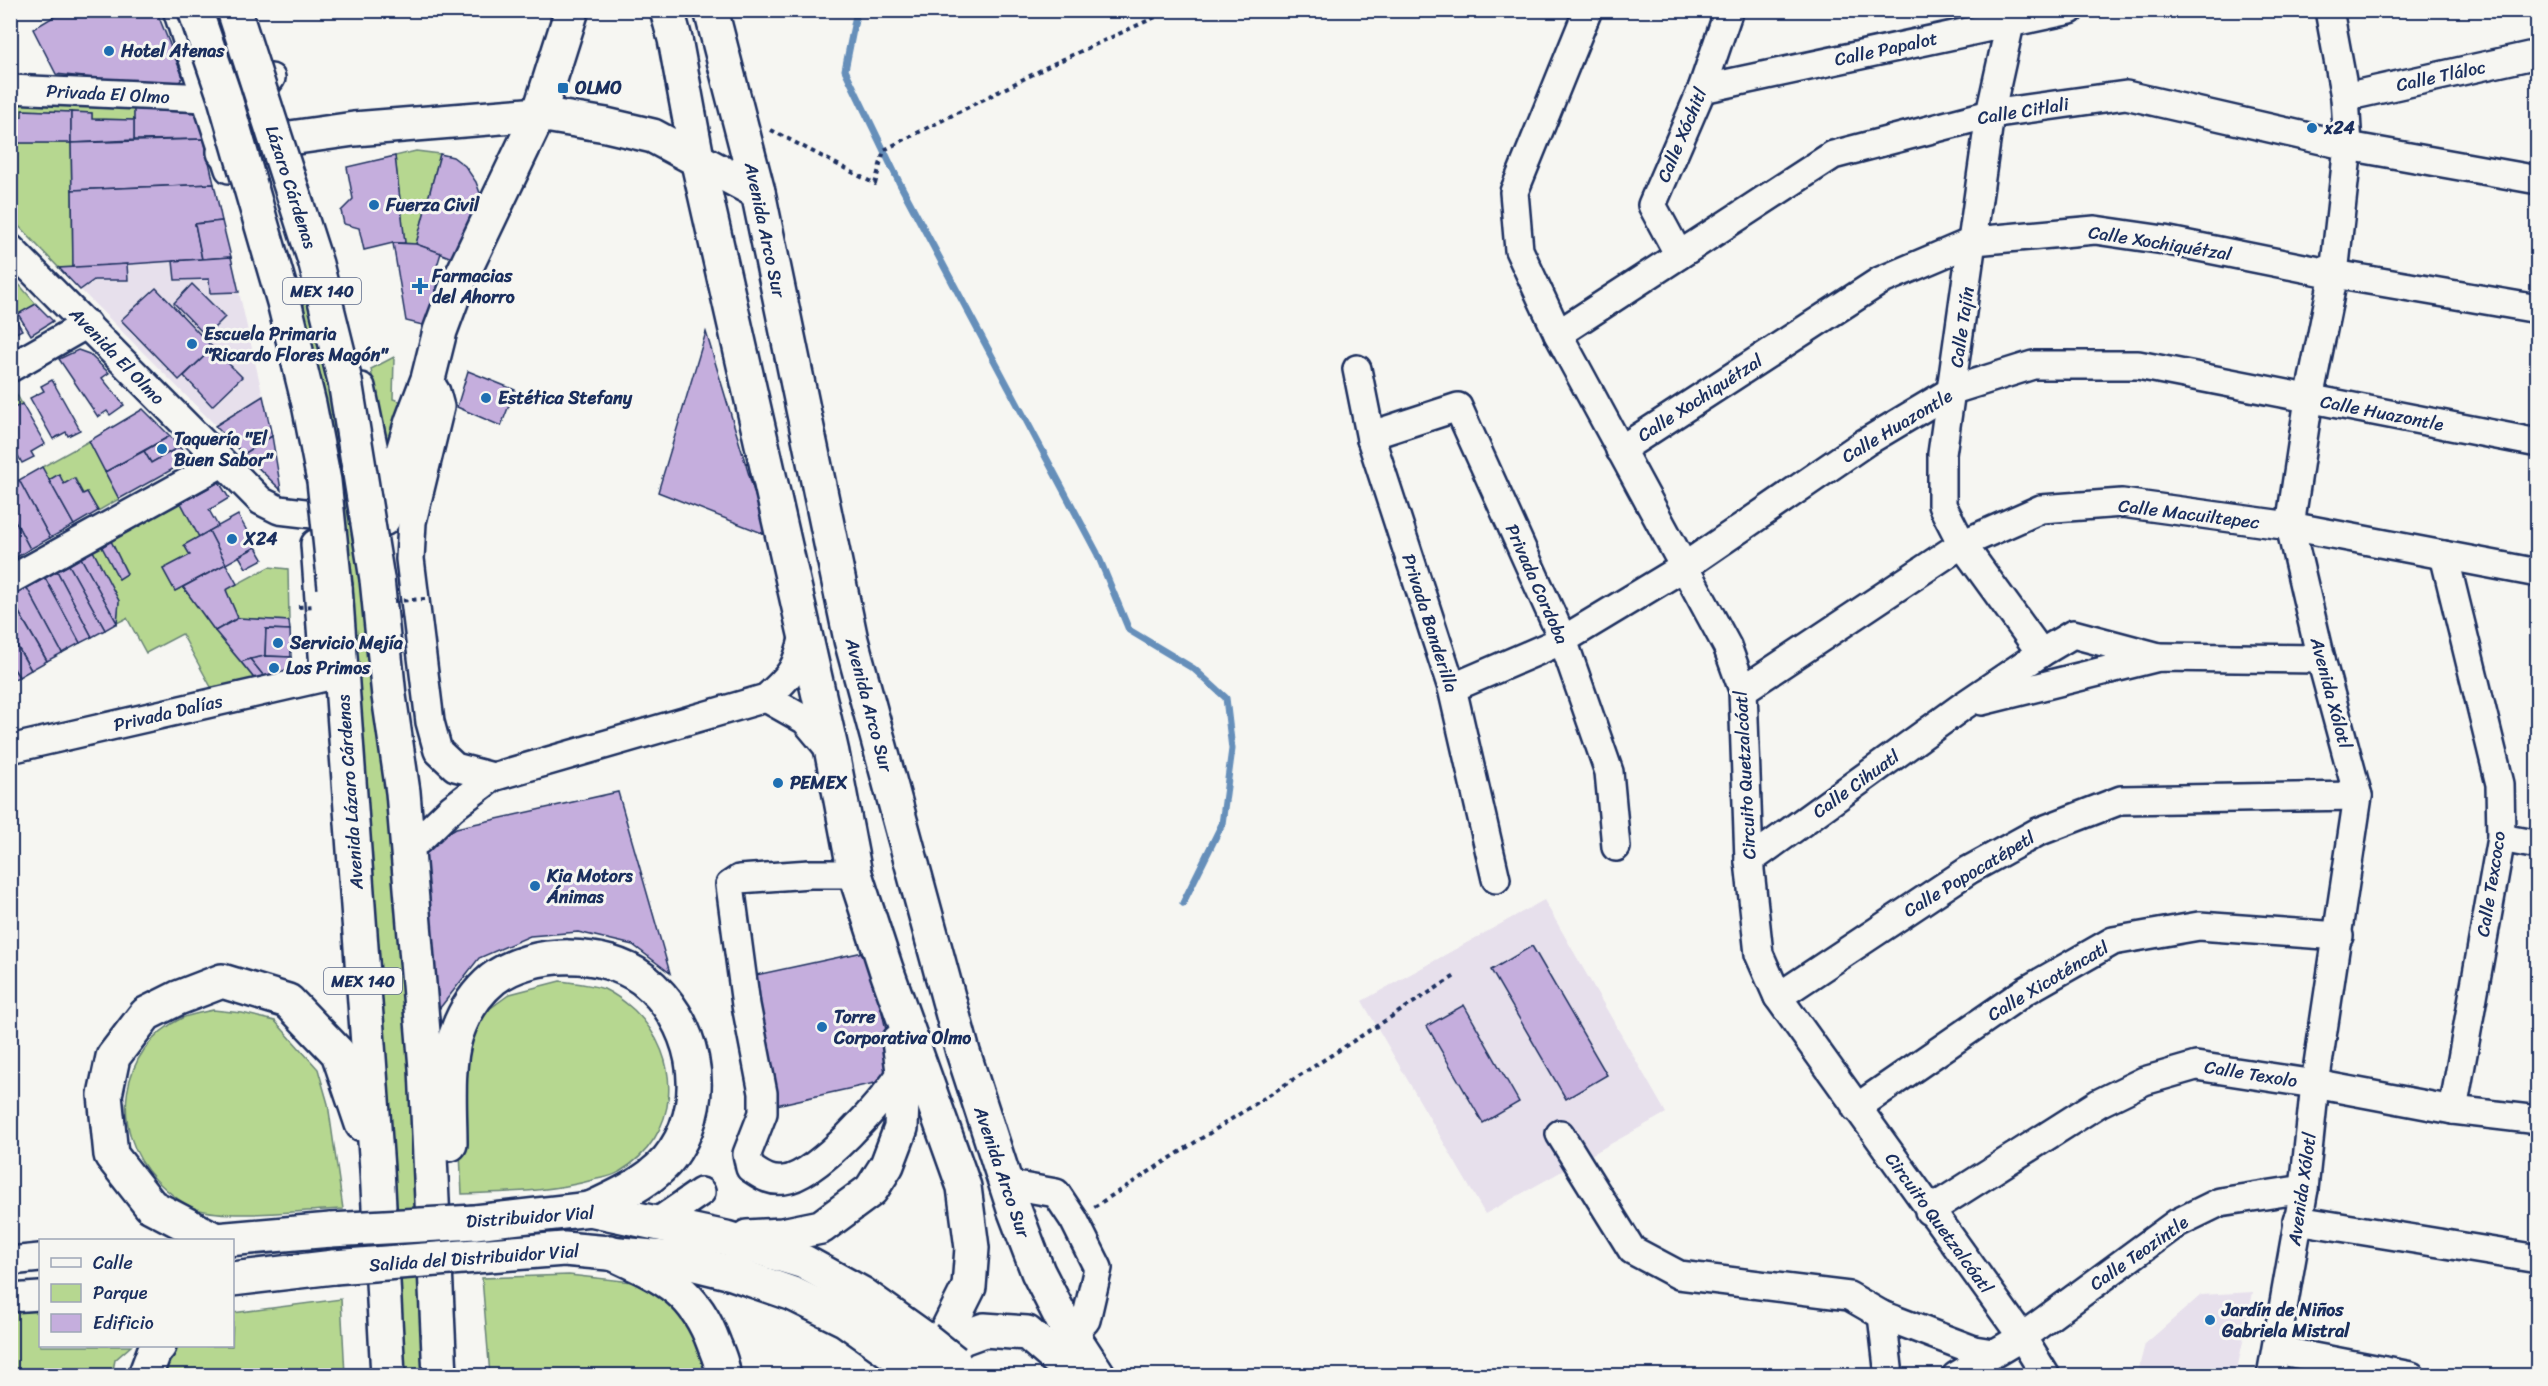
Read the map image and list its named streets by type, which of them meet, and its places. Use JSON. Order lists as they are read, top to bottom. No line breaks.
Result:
{"streets":{"main road":["Lázaro Cárdenas","Avenida Arco Sur","MEX 140","Avenida Lázaro Cárdenas","Distribuidor Vial","Salida del Distribuidor Vial"],"street":["Calle Papalot","Calle Tláloc","Privada El Olmo","Calle Citlali","Calle Xóchitl","Calle Xochiquétzal","Calle Tajín","Avenida El Olmo","Calle Huazontle","Calle Macuiltepec","Privada Cordoba","Privada Banderilla","Avenida Xólotl","Privada Dalías","Circuito Quetzalcóatl","Calle Cihuatl","Calle Popocatépetl","Calle Texcoco","Calle Xicoténcatl","Calle Texolo","Calle Teozintle"]},"crossings":[["Calle Papalot","Calle Xóchitl"],["Calle Papalot","Calle Tajín"],["Calle Tláloc","Avenida Xólotl"],["Calle Citlali","Calle Xóchitl"],["Calle Citlali","Calle Tajín"],["Calle Citlali","Avenida Xólotl"],["Calle Citlali","Circuito Quetzalcóatl"],["Lázaro Cárdenas","MEX 140"],["Calle Xochiquétzal","Calle Tajín"],["Calle Xochiquétzal","Avenida Xólotl"],["Calle Xochiquétzal","Circuito Quetzalcóatl"],["MEX 140","Avenida Lázaro Cárdenas"],["Calle Tajín","Calle Huazontle"],["Calle Tajín","Calle Macuiltepec"],["Calle Tajín","Calle Cihuatl"],["Calle Huazontle","Privada Cordoba"],["Calle Huazontle","Privada Banderilla"],["Calle Huazontle","Avenida Xólotl"],["Calle Huazontle","Circuito Quetzalcóatl"],["Calle Macuiltepec","Avenida Xólotl"],["Calle Macuiltepec","Circuito Quetzalcóatl"],["Calle Macuiltepec","Calle Texcoco"],["Privada Cordoba","Privada Banderilla"],["Avenida Xólotl","Calle Cihuatl"],["Avenida Xólotl","Calle Popocatépetl"],["Avenida Xólotl","Calle Xicoténcatl"],["Avenida Xólotl","Calle Texolo"],["Avenida Xólotl","Calle Teozintle"],["Circuito Quetzalcóatl","Calle Cihuatl"],["Circuito Quetzalcóatl","Calle Popocatépetl"],["Circuito Quetzalcóatl","Calle Xicoténcatl"],["Circuito Quetzalcóatl","Calle Texolo"],["Circuito Quetzalcóatl","Calle Teozintle"],["Calle Texcoco","Calle Texolo"],["Distribuidor Vial","Salida del Distribuidor Vial"]],"places":{"other":["Hotel Atenas","x24","Fuerza Civil","Escuela Primaria \"Ricardo Flores Magón\"","Estética Stefany","Taquería \"El Buen Sabor\"","X24","Servicio Mejía","Los Primos","PEMEX","Kia Motors Ánimas","Torre Corporativa Olmo","Jardín de Niños Gabriela Mistral"],"transit":["OLMO"],"health":["Farmacias del Ahorro"]},"legend":["Calle","Parque","Edificio"]}
